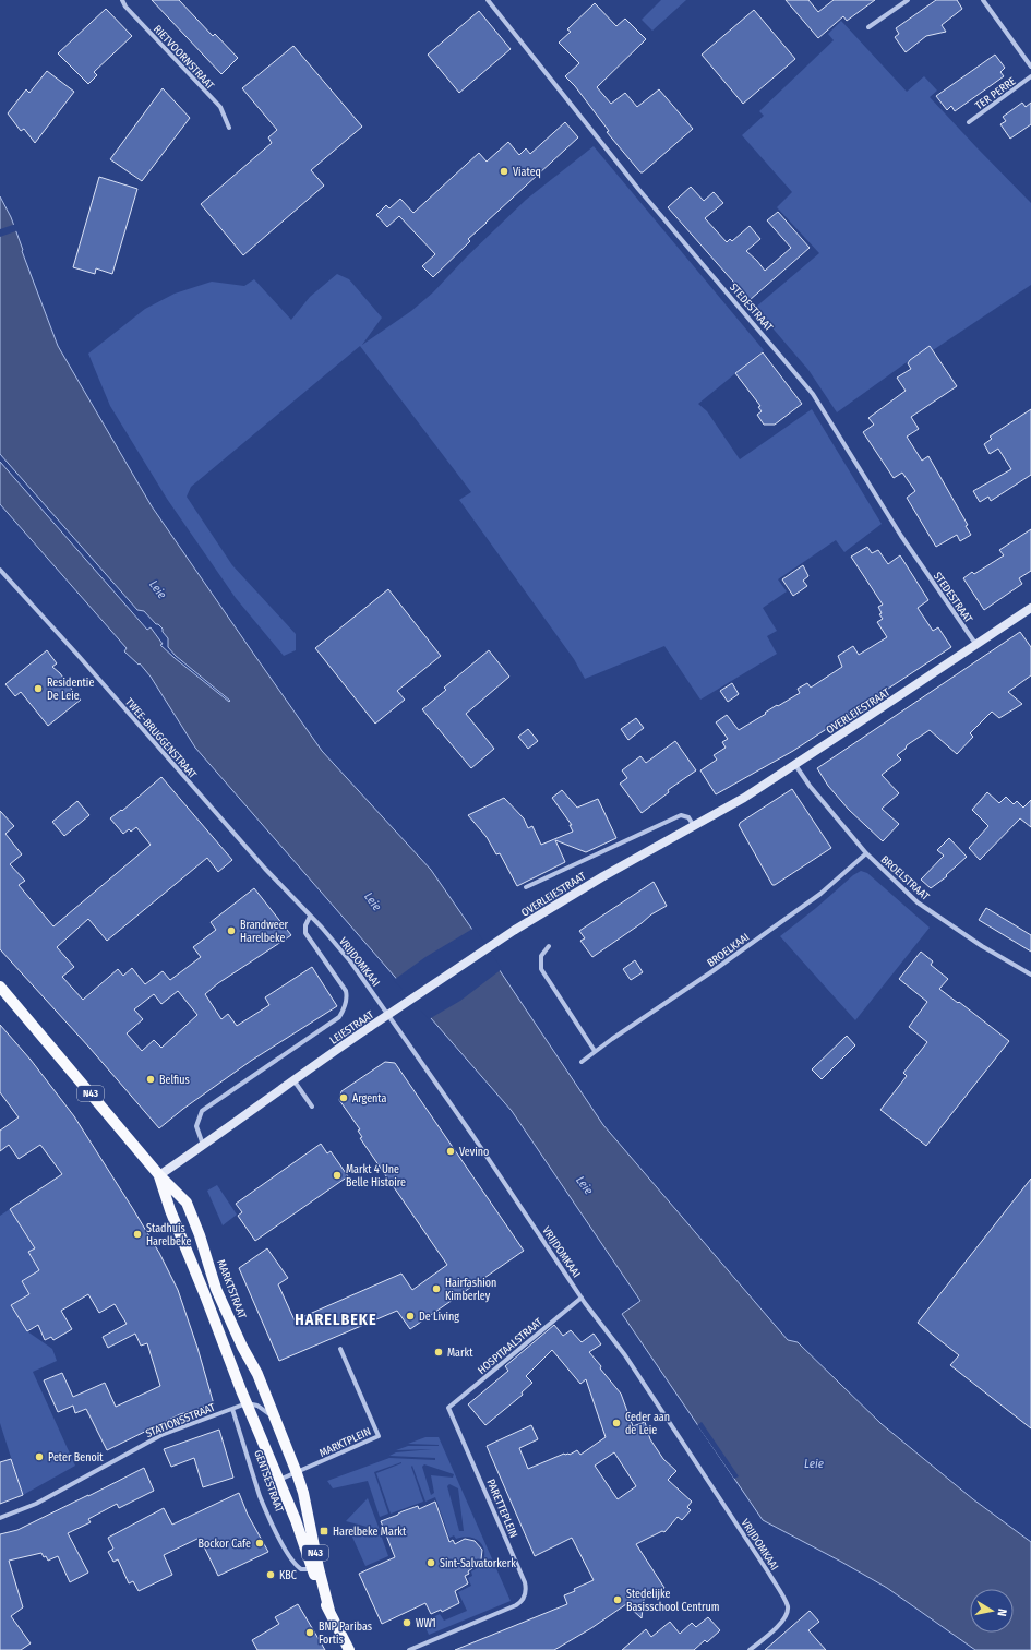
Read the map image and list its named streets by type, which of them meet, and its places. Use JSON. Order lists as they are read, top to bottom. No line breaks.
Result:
{"streets":{"main road":["OVERLEIESTRAAT","LEIESTRAAT","N43","MARKTSTRAAT","GENTSESTRAAT"],"street":["RIETVOORNSTRAAT","TER PERRE","STEDESTRAAT","TWEE-BRUGGENSTRAAT","BROELSTRAAT","BROELKAAI","VRIJDOMKAAI","HOSPITAALSTRAAT","STATIONSSTRAAT","MARKTPLEIN","PARETTEPLEIN"]},"crossings":[["STEDESTRAAT","OVERLEIESTRAAT"],["OVERLEIESTRAAT","BROELSTRAAT"],["OVERLEIESTRAAT","LEIESTRAAT"],["TWEE-BRUGGENSTRAAT","VRIJDOMKAAI"],["TWEE-BRUGGENSTRAAT","LEIESTRAAT"],["BROELSTRAAT","BROELKAAI"],["VRIJDOMKAAI","LEIESTRAAT"],["VRIJDOMKAAI","HOSPITAALSTRAAT"],["LEIESTRAAT","MARKTSTRAAT"],["MARKTSTRAAT","STATIONSSTRAAT"],["MARKTSTRAAT","GENTSESTRAAT"],["HOSPITAALSTRAAT","PARETTEPLEIN"],["STATIONSSTRAAT","GENTSESTRAAT"],["MARKTPLEIN","GENTSESTRAAT"]],"districts":["HARELBEKE"],"water":["Leie"],"places":{"other":["Viateq","Residentie De Leie","Brandweer Harelbeke","Belfius","Argenta","Vevino","Markt 4 Une Belle Histoire","Stadhuis Harelbeke","Hairfashion Kimberley","De Living","Markt","Ceder aan de Leie","Peter Benoit","Bockor Cafe","Sint-Salvatorkerk","KBC","Stedelijke Basisschool Centrum","WW1","BNP Paribas Fortis"],"transit":["Harelbeke Markt"]},"north":"right"}
